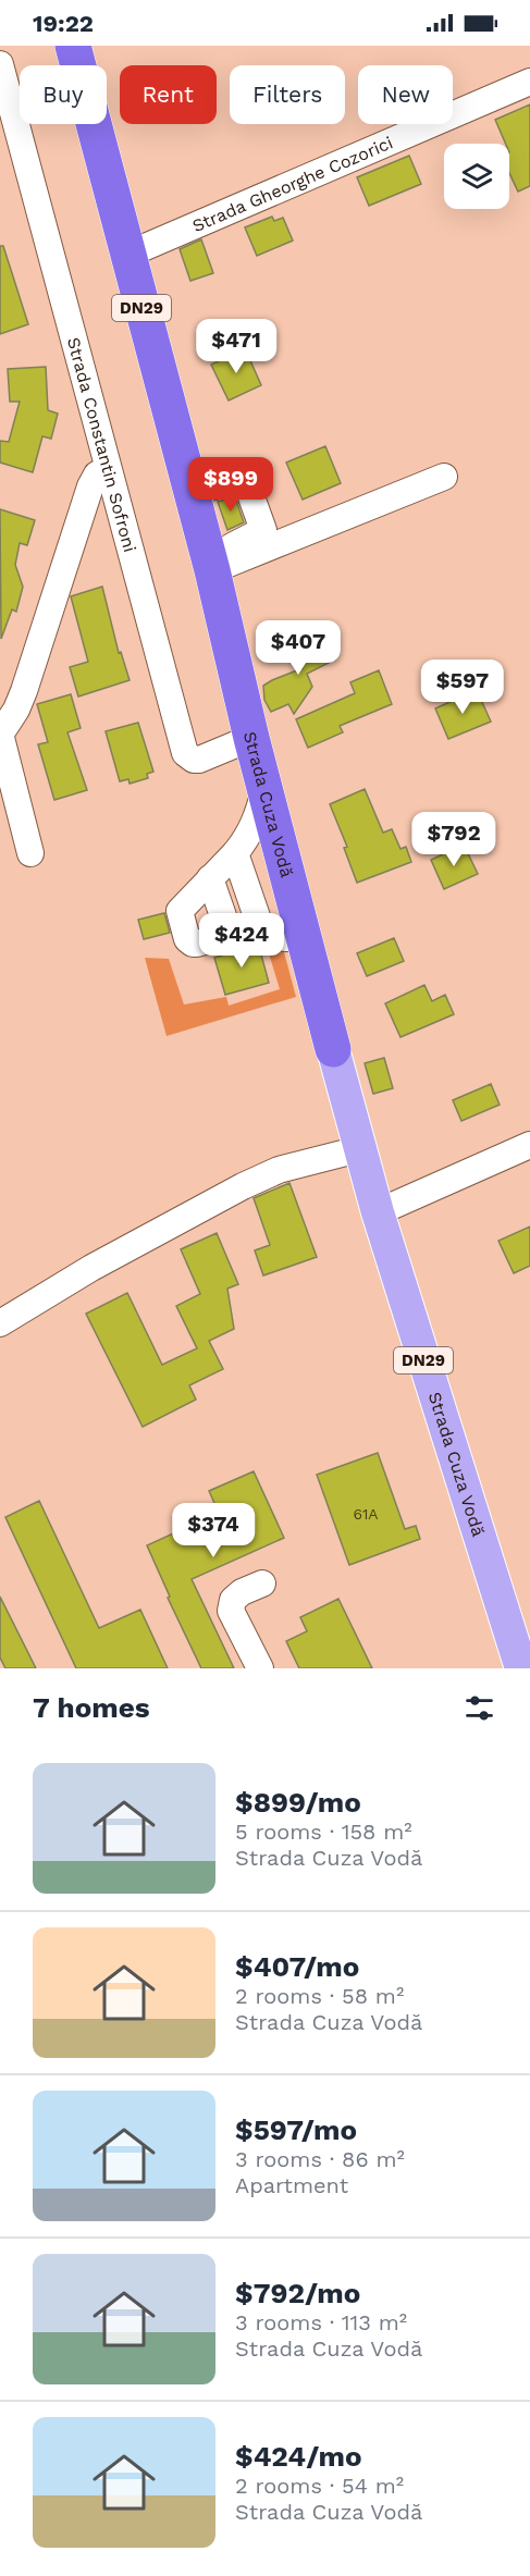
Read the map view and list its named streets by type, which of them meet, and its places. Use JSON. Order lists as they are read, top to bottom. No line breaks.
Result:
{"streets":{"highway":["DN29","Strada Cuza Vodă"],"street":["Strada Gheorghe Cozorici","Strada Constantin Sofroni"]},"crossings":[["Strada Gheorghe Cozorici","Strada Cuza Vodă"],["Strada Constantin Sofroni","Strada Cuza Vodă"]],"house_numbers":["61A"],"page":{"status":"19:22","chip":["Buy","Rent","Filters","New"],"price":["$471","$899","$407","$597","$792","$424","$374"],"heading":"7 homes","list":[{"name":"$899/mo","note":"5 rooms · 158 m² · Strada Cuza Vodă"},{"name":"$407/mo","note":"2 rooms · 58 m² · Strada Cuza Vodă"},{"name":"$597/mo","note":"3 rooms · 86 m² · Apartment"},{"name":"$792/mo","note":"3 rooms · 113 m² · Strada Cuza Vodă"},{"name":"$424/mo","note":"2 rooms · 54 m² · Strada Cuza Vodă"}]}}
